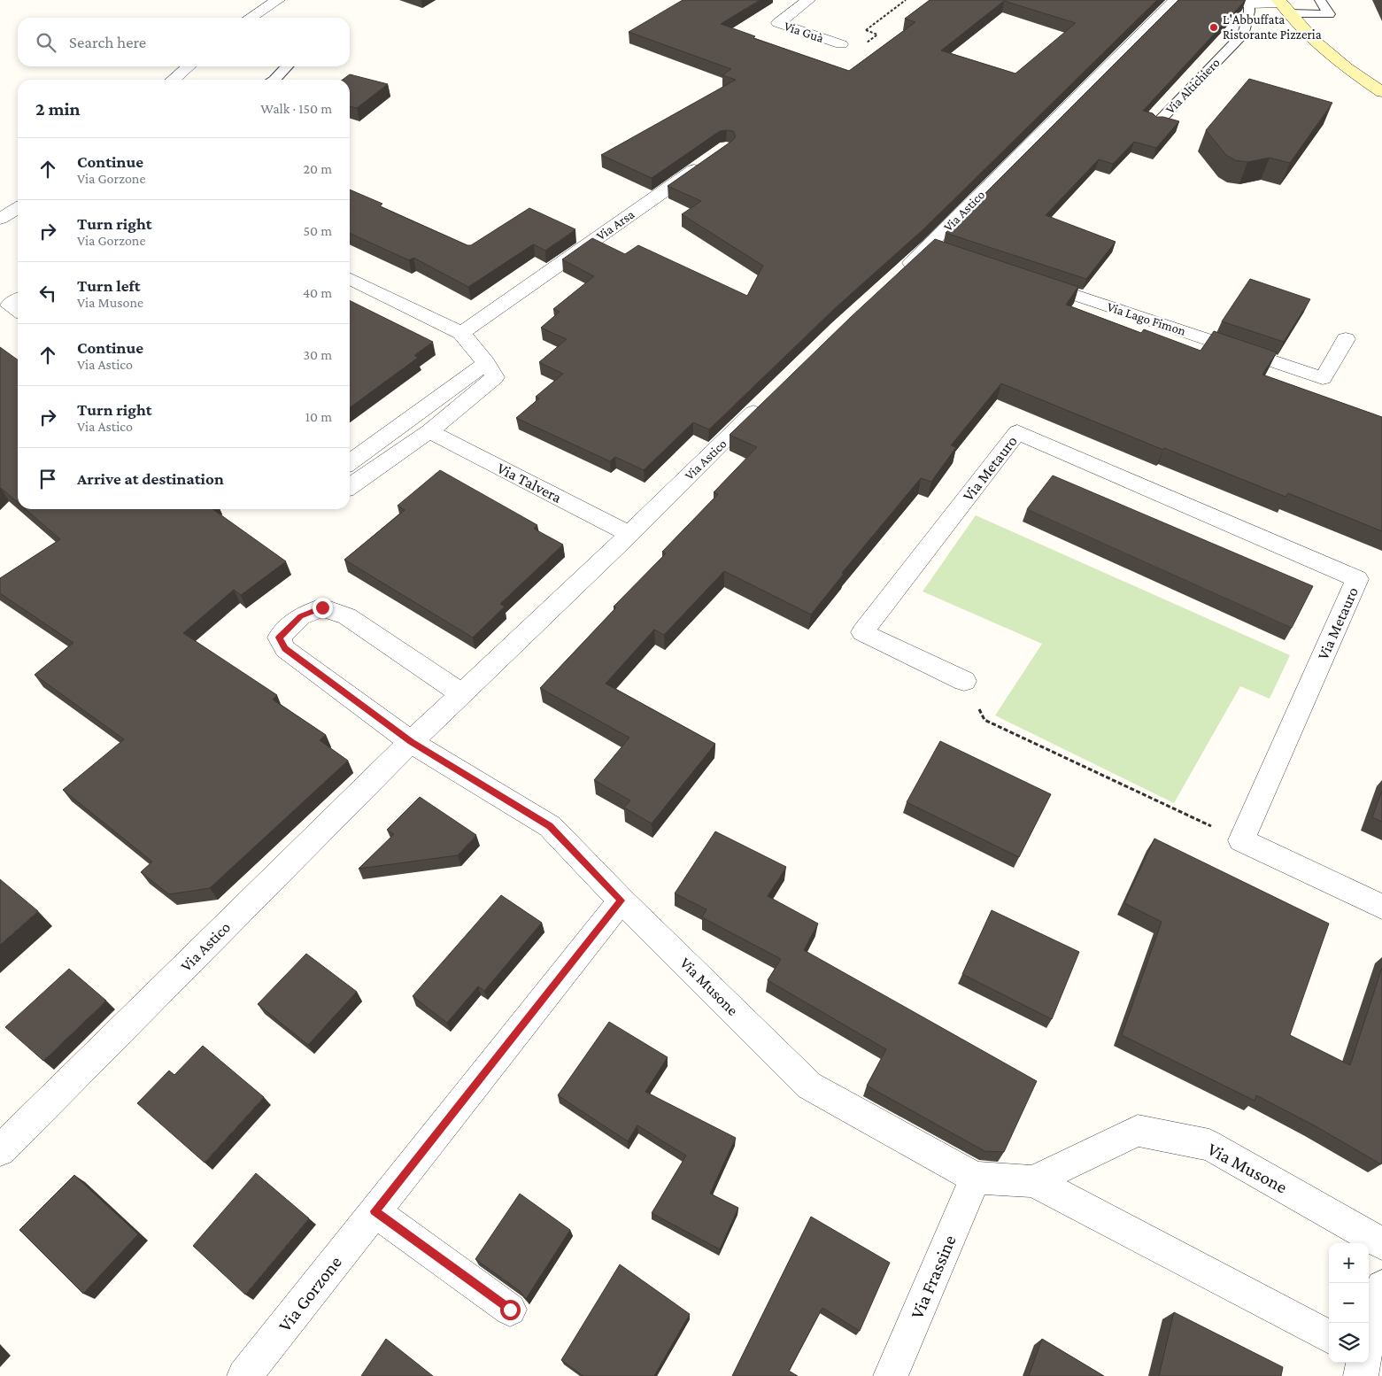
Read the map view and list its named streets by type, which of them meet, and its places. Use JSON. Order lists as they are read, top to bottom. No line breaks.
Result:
{"streets":{"street":["Via Guà","Via Astico","Via Arsa","Via Lago Fimon","Via Metauro","Via Talvera","Via Musone","Via Frassine","Via Gorzone"],"lane":["Via Altichiero"]},"crossings":[["Via Astico","Via Talvera"],["Via Astico","Via Musone"],["Via Musone","Via Frassine"],["Via Musone","Via Gorzone"]],"places":["L'Abbuffata Ristorante Pizzeria"],"page":{"search":"Search here","heading":["2 min","Walk · 150 m"],"list":[["Continue","Via Gorzone","20 m"],["Turn right","Via Gorzone","50 m"],["Turn left","Via Musone","40 m"],["Continue","Via Astico","30 m"],["Turn right","Via Astico","10 m"],"Arrive at destination"],"map_buttons":["+","−"]}}
